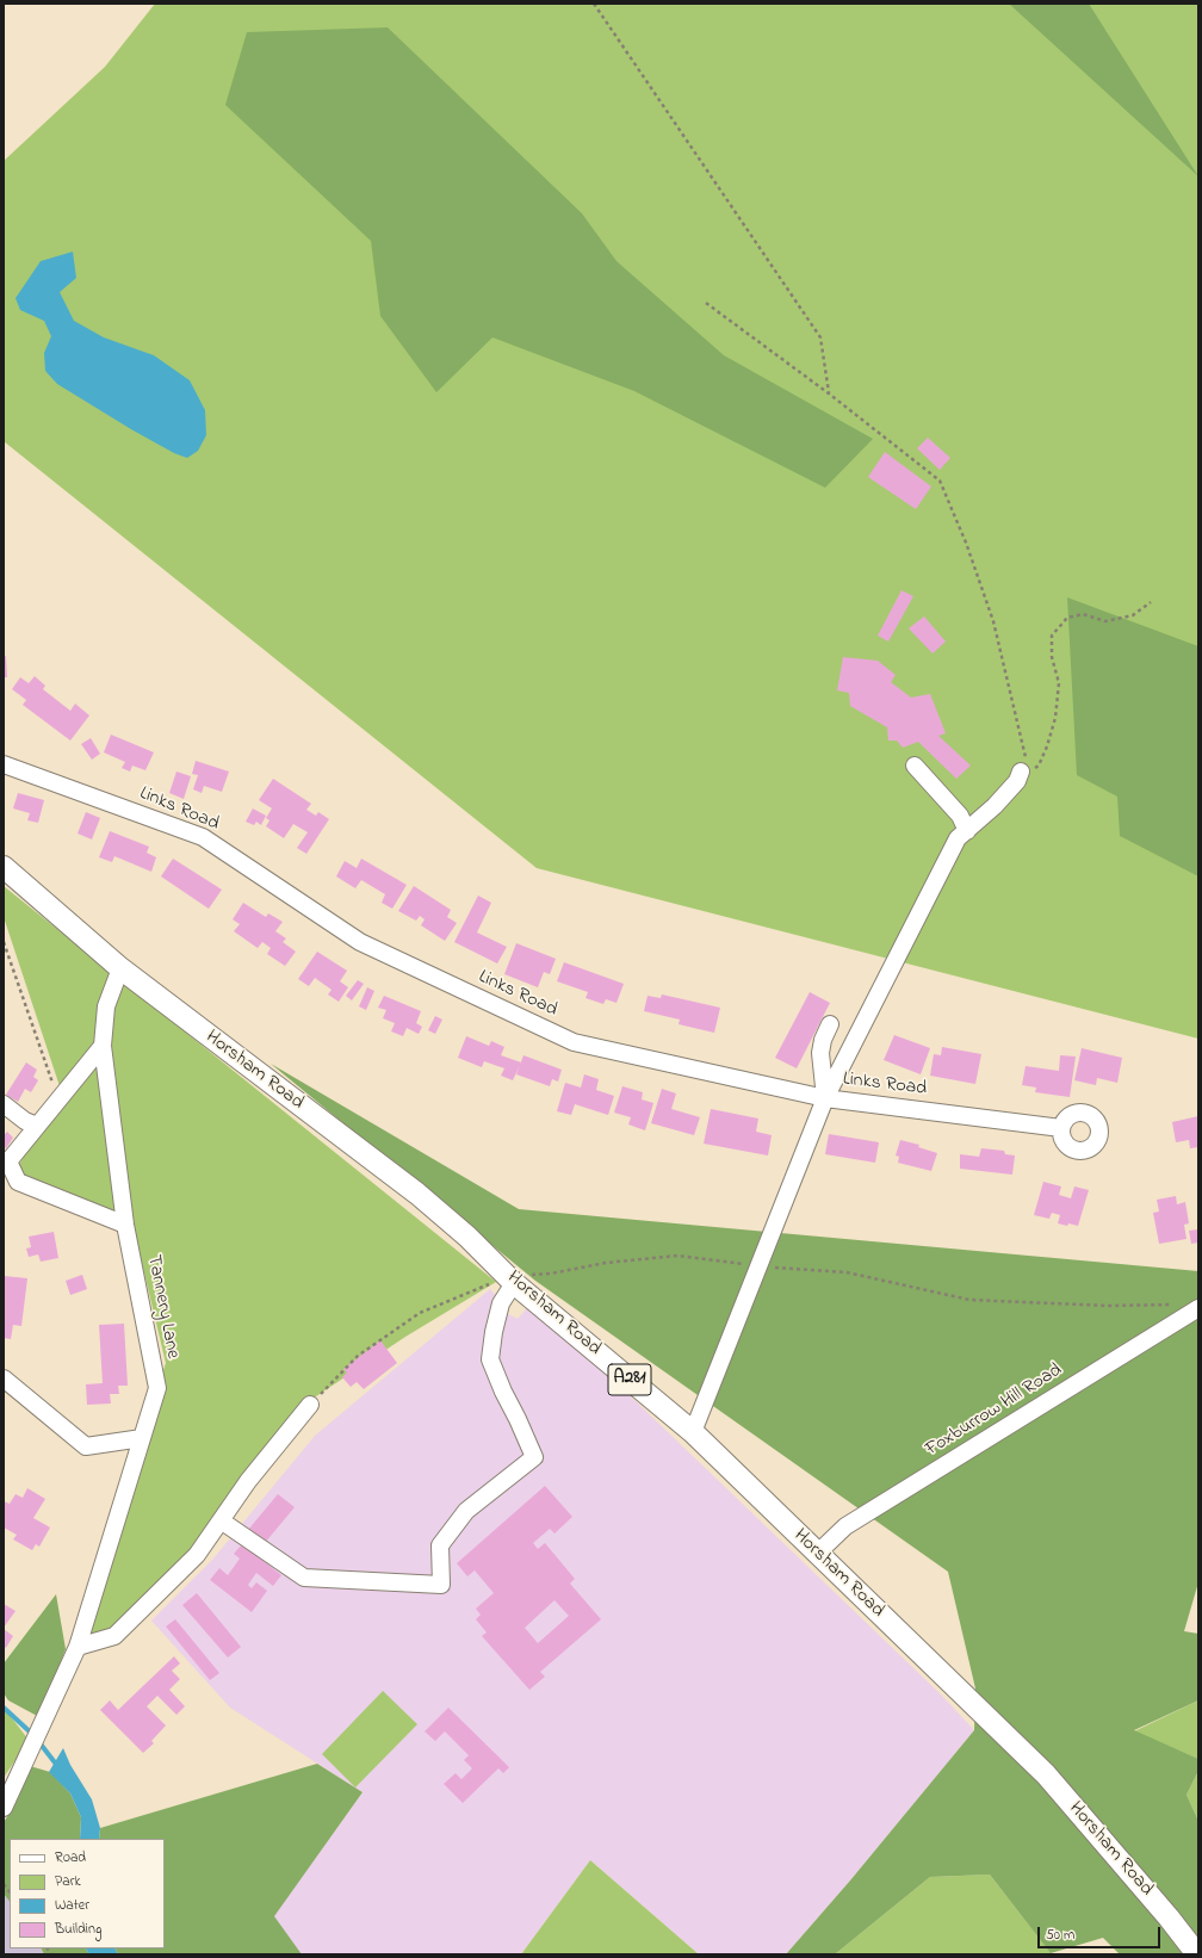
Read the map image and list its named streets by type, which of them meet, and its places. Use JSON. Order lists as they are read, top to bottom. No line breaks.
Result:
{"streets":{"main road":["Horsham Road","A281"],"street":["Links Road","Tannery Lane","Foxburrow Hill Road"]},"crossings":[["Horsham Road","Tannery Lane"],["Horsham Road","Foxburrow Hill Road"]],"legend":["Road","Park","Water","Building"],"scale_bar":"50 m"}
